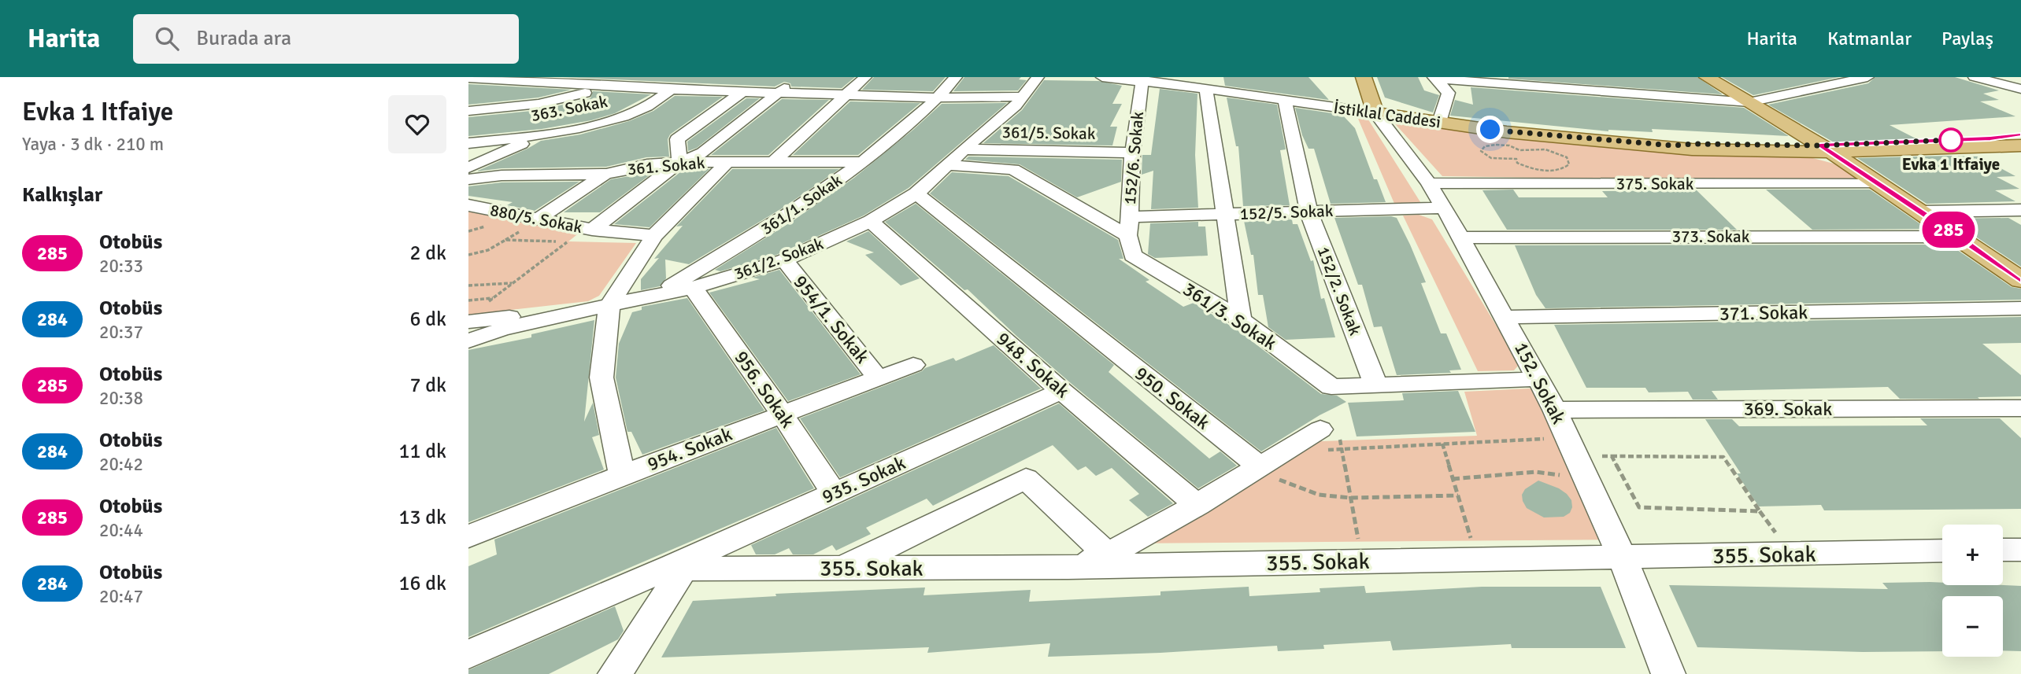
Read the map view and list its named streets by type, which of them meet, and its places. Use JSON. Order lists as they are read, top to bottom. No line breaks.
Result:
{"streets":{"main road":["İstiklal Caddesi"],"street":["363. Sokak","361/5. Sokak","152/6. Sokak","361. Sokak","375. Sokak","361/1. Sokak","152/5. Sokak","880/5. Sokak","373. Sokak","361/2. Sokak","152/2. Sokak","371. Sokak","361/3. Sokak","954/1. Sokak","948. Sokak","152. Sokak","956. Sokak","950. Sokak","369. Sokak","954. Sokak","935. Sokak","355. Sokak"]},"crossings":[["İstiklal Caddesi","152/6. Sokak"],["İstiklal Caddesi","152/2. Sokak"],["İstiklal Caddesi","152. Sokak"],["361/5. Sokak","152/6. Sokak"],["361/5. Sokak","361/2. Sokak"],["152/6. Sokak","152/5. Sokak"],["152/6. Sokak","361/3. Sokak"],["361. Sokak","361/1. Sokak"],["361. Sokak","880/5. Sokak"],["375. Sokak","152. Sokak"],["361/1. Sokak","361/2. Sokak"],["152/5. Sokak","152/2. Sokak"],["152/5. Sokak","361/3. Sokak"],["152/5. Sokak","152. Sokak"],["373. Sokak","152. Sokak"],["361/2. Sokak","954/1. Sokak"],["361/2. Sokak","948. Sokak"],["361/2. Sokak","956. Sokak"],["361/2. Sokak","950. Sokak"],["152/2. Sokak","361/3. Sokak"],["371. Sokak","152. Sokak"],["361/3. Sokak","152. Sokak"],["954/1. Sokak","954. Sokak"],["948. Sokak","935. Sokak"],["152. Sokak","369. Sokak"],["152. Sokak","355. Sokak"],["956. Sokak","954. Sokak"],["956. Sokak","935. Sokak"],["935. Sokak","355. Sokak"]],"places":["Evka 1 Itfaiye"],"lines":["bus line 285"],"page":{"header":"Harita","search":"Burada ara","nav":["Harita","Katmanlar","Paylaş"],"heading":[["Evka 1 Itfaiye","Yaya · 3 dk · 210 m"],"Kalkışlar"],"on_map":"285","list":[{"mark":"285","name":"Otobüs","note":"20:33","value":"2 dk"},{"mark":"284","name":"Otobüs","note":"20:37","value":"6 dk"},{"mark":"285","name":"Otobüs","note":"20:38","value":"7 dk"},{"mark":"284","name":"Otobüs","note":"20:42","value":"11 dk"},{"mark":"285","name":"Otobüs","note":"20:44","value":"13 dk"},{"mark":"284","name":"Otobüs","note":"20:47","value":"16 dk"}],"map_buttons":["+","−"]}}
